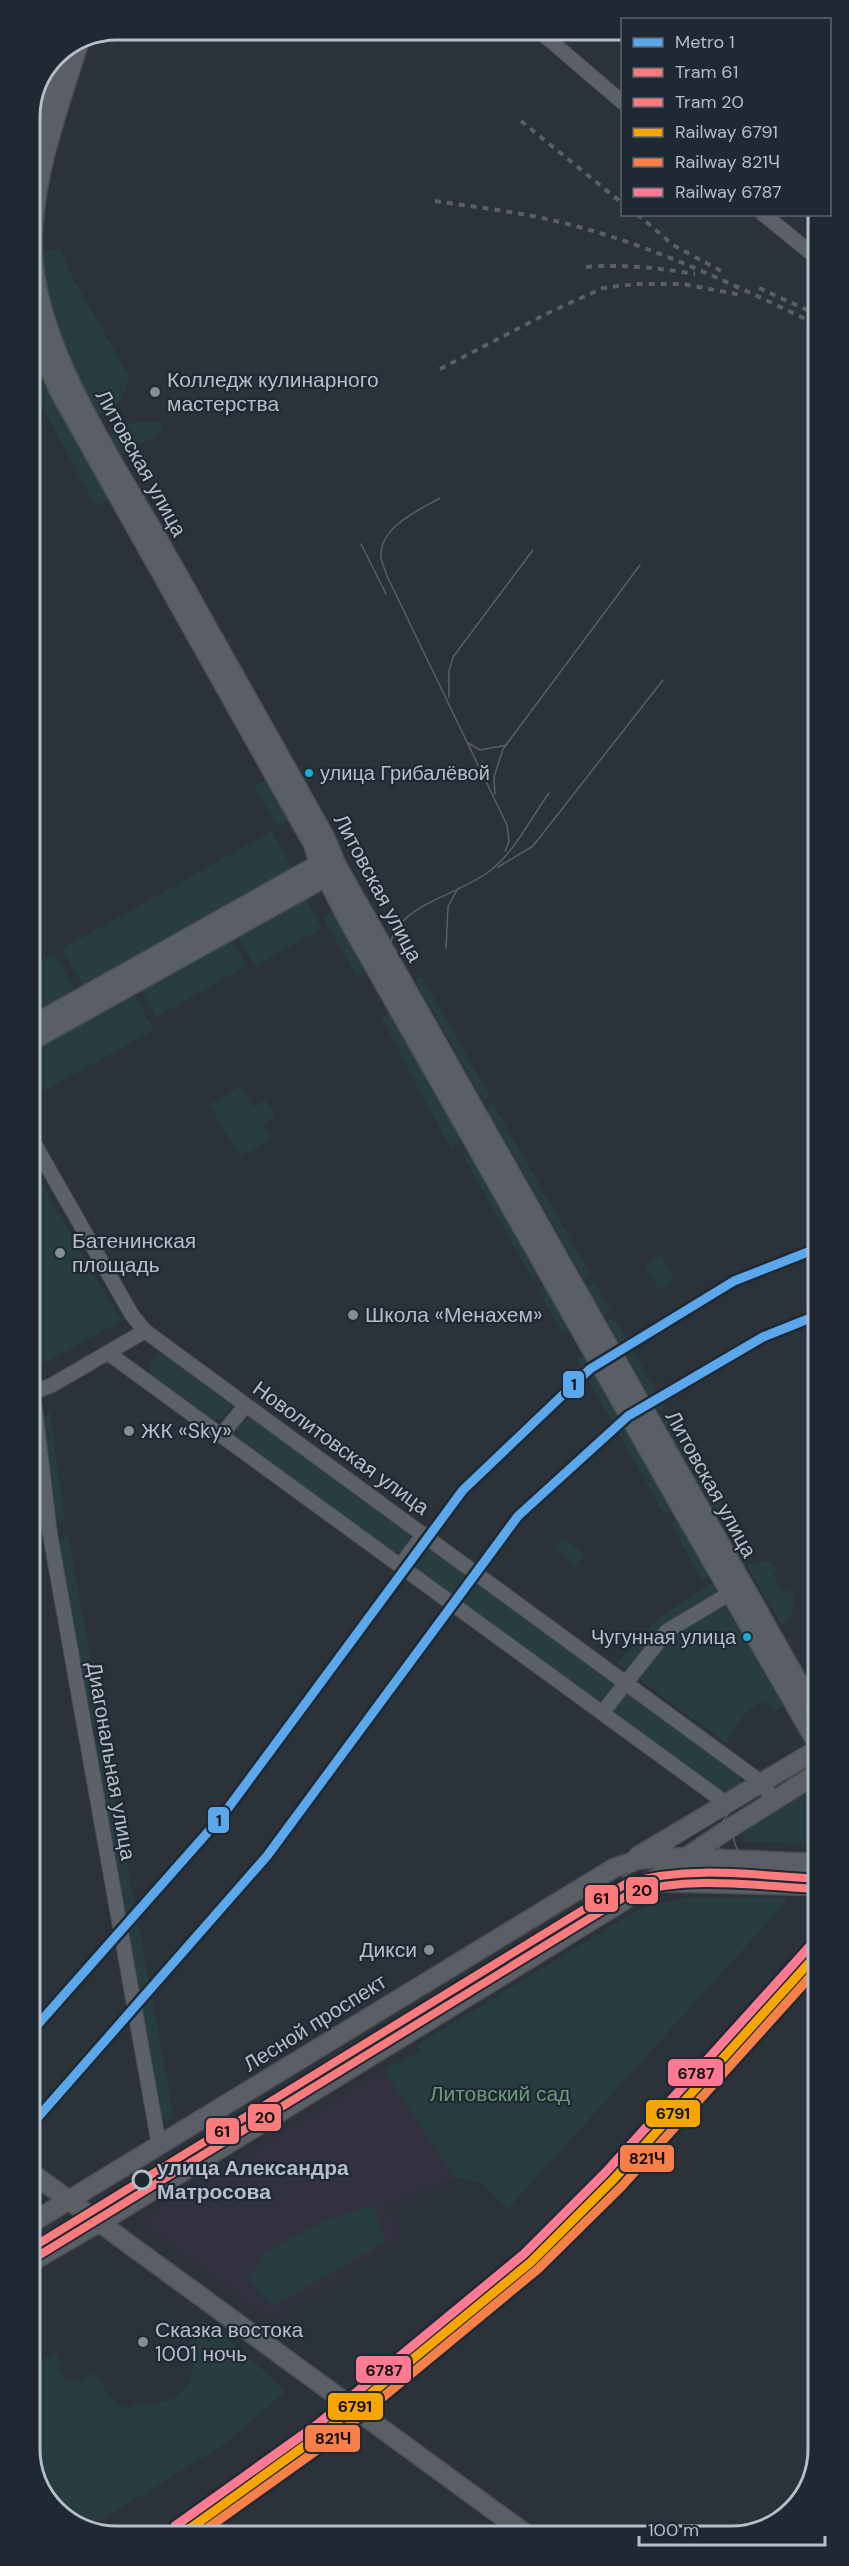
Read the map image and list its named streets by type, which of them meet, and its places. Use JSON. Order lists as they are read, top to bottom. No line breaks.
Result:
{"streets":{"street":["Литовская улица","Новолитовская улица","Диагональная улица","Лесной проспект"]},"crossings":[["Новолитовская улица","Лесной проспект"],["Диагональная улица","Лесной проспект"]],"parks":["Литовский сад"],"places":["Колледж кулинарного мастерства","улица Грибалёвой","Батенинская площадь","Школа «Менахем»","ЖК «Sky»","Чугунная улица","Дикси","улица Александра Матросова","Сказка востока 1001 ночь"],"lines":["metro line 1","tram line 61","tram line 20","rail line 6787","rail line 6791","rail line 821Ч"],"legend":["Metro 1","Tram 61","Tram 20","Railway 6791","Railway 821Ч","Railway 6787"],"scale_bar":"100 m"}
